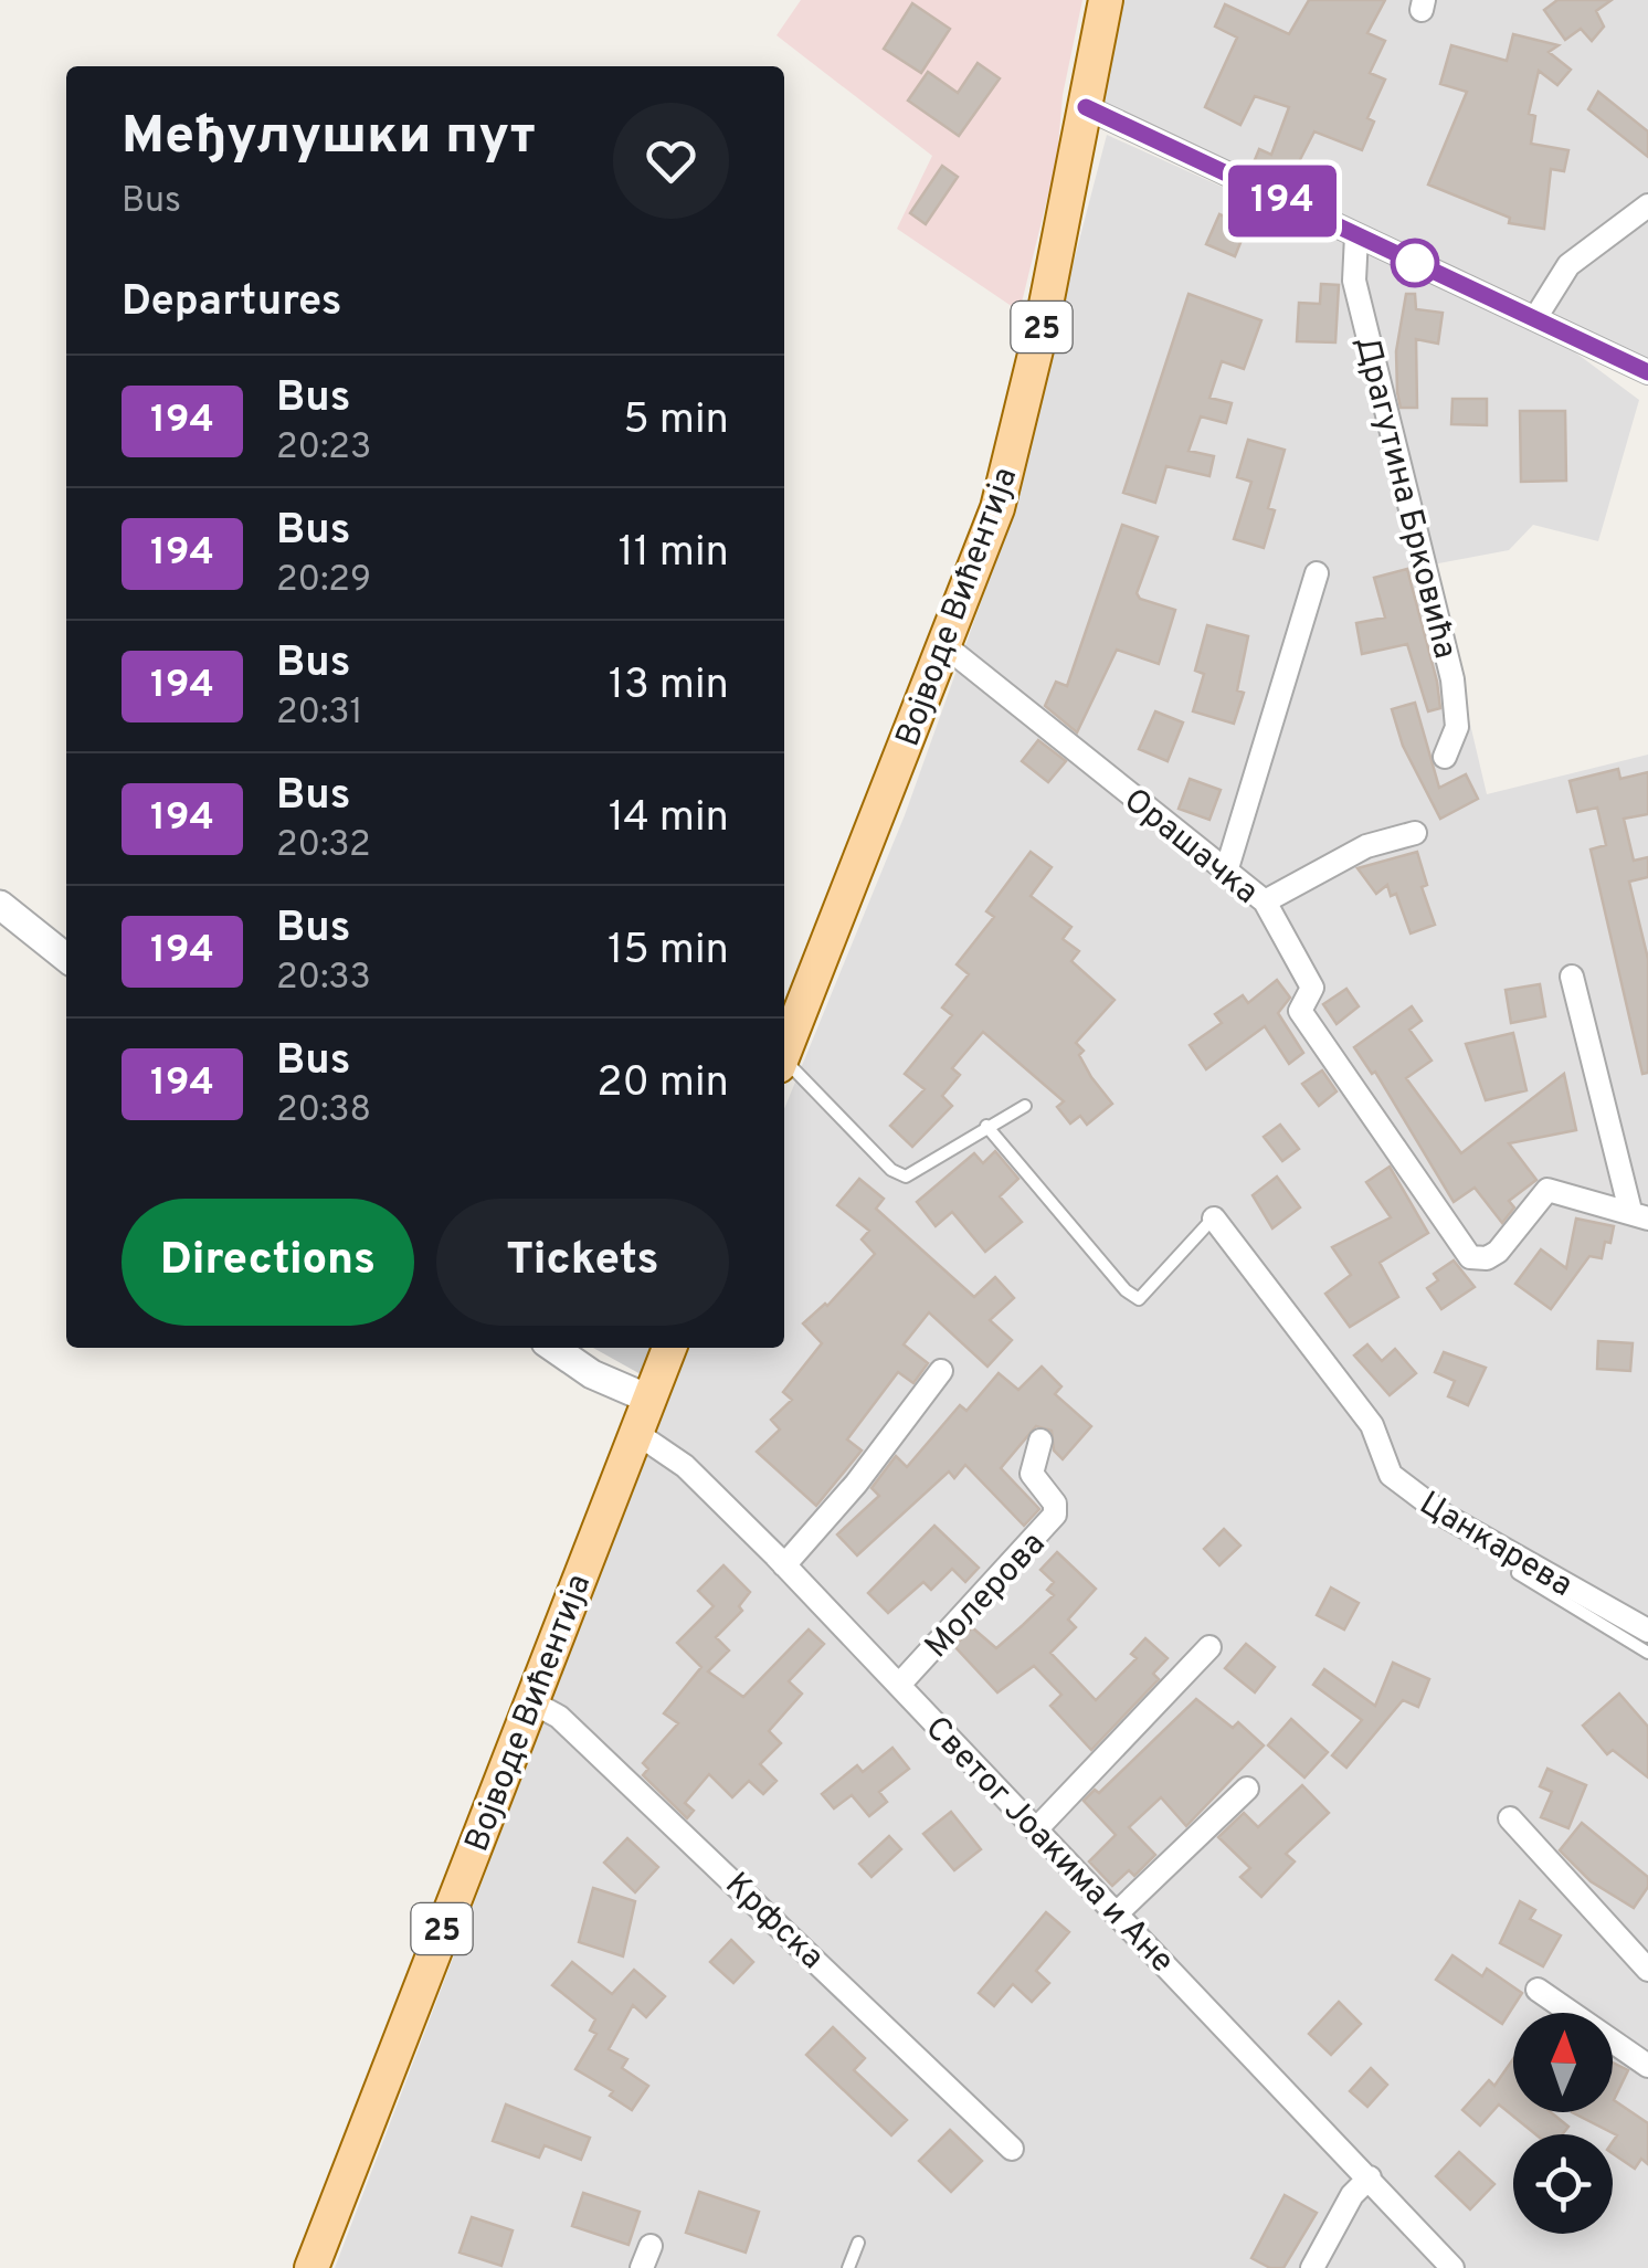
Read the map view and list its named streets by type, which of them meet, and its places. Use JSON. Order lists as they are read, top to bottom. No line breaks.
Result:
{"streets":{"main road":["25","Војводе Вићентија"],"street":["Драгутина Брковића","Орашачка","Цанкарева","Молерова","Светог Јоакима и Ане","Крфска"]},"crossings":[["Војводе Вићентија","Орашачка"],["Војводе Вићентија","Светог Јоакима и Ане"],["Војводе Вићентија","Крфска"],["Молерова","Светог Јоакима и Ане"]],"lines":["bus line 194"],"north":"top","page":{"on_map":"194","heading":[["Међулушки пут","Bus"],"Departures"],"list":[{"mark":"194","name":"Bus","note":"20:23","value":"5 min"},{"mark":"194","name":"Bus","note":"20:29","value":"11 min"},{"mark":"194","name":"Bus","note":"20:31","value":"13 min"},{"mark":"194","name":"Bus","note":"20:32","value":"14 min"},{"mark":"194","name":"Bus","note":"20:33","value":"15 min"},{"mark":"194","name":"Bus","note":"20:38","value":"20 min"}],"buttons":["Directions","Tickets"]}}
